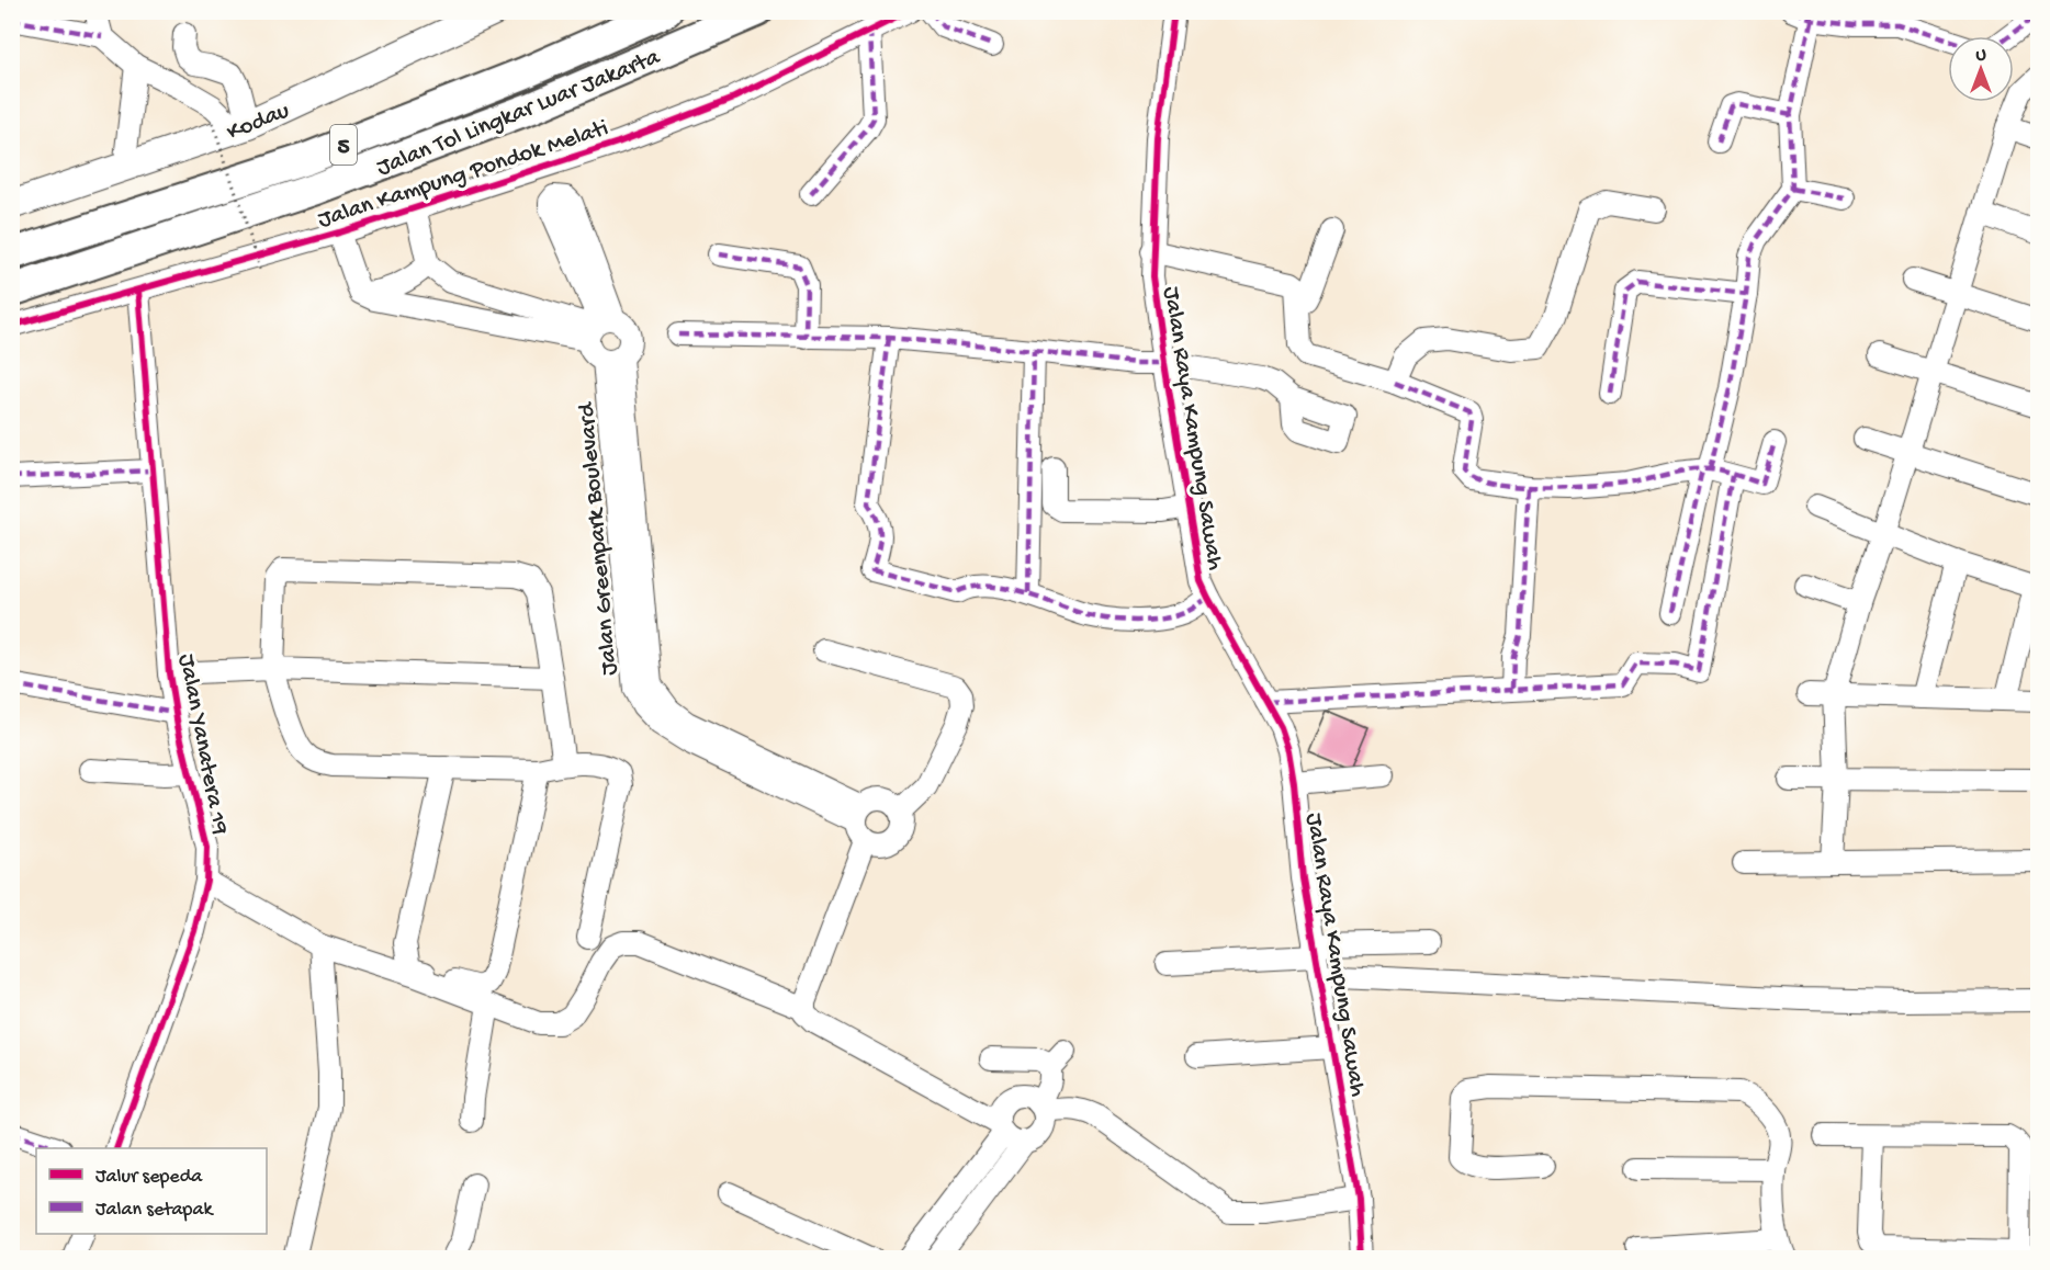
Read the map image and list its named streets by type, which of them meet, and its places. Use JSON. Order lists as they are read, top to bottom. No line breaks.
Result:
{"streets":{"highway":["Jalan Tol Lingkar Luar Jakarta","5"],"main road":["Kodau"],"street":["Jalan Kampung Pondok Melati","Jalan Raya Kampung Sawah","Jalan Greenpark Boulevard","Jalan Yanatera 19"]},"crossings":[["Jalan Kampung Pondok Melati","Jalan Yanatera 19"]],"legend":["Jalur sepeda","Jalan setapak"],"north":"top"}
